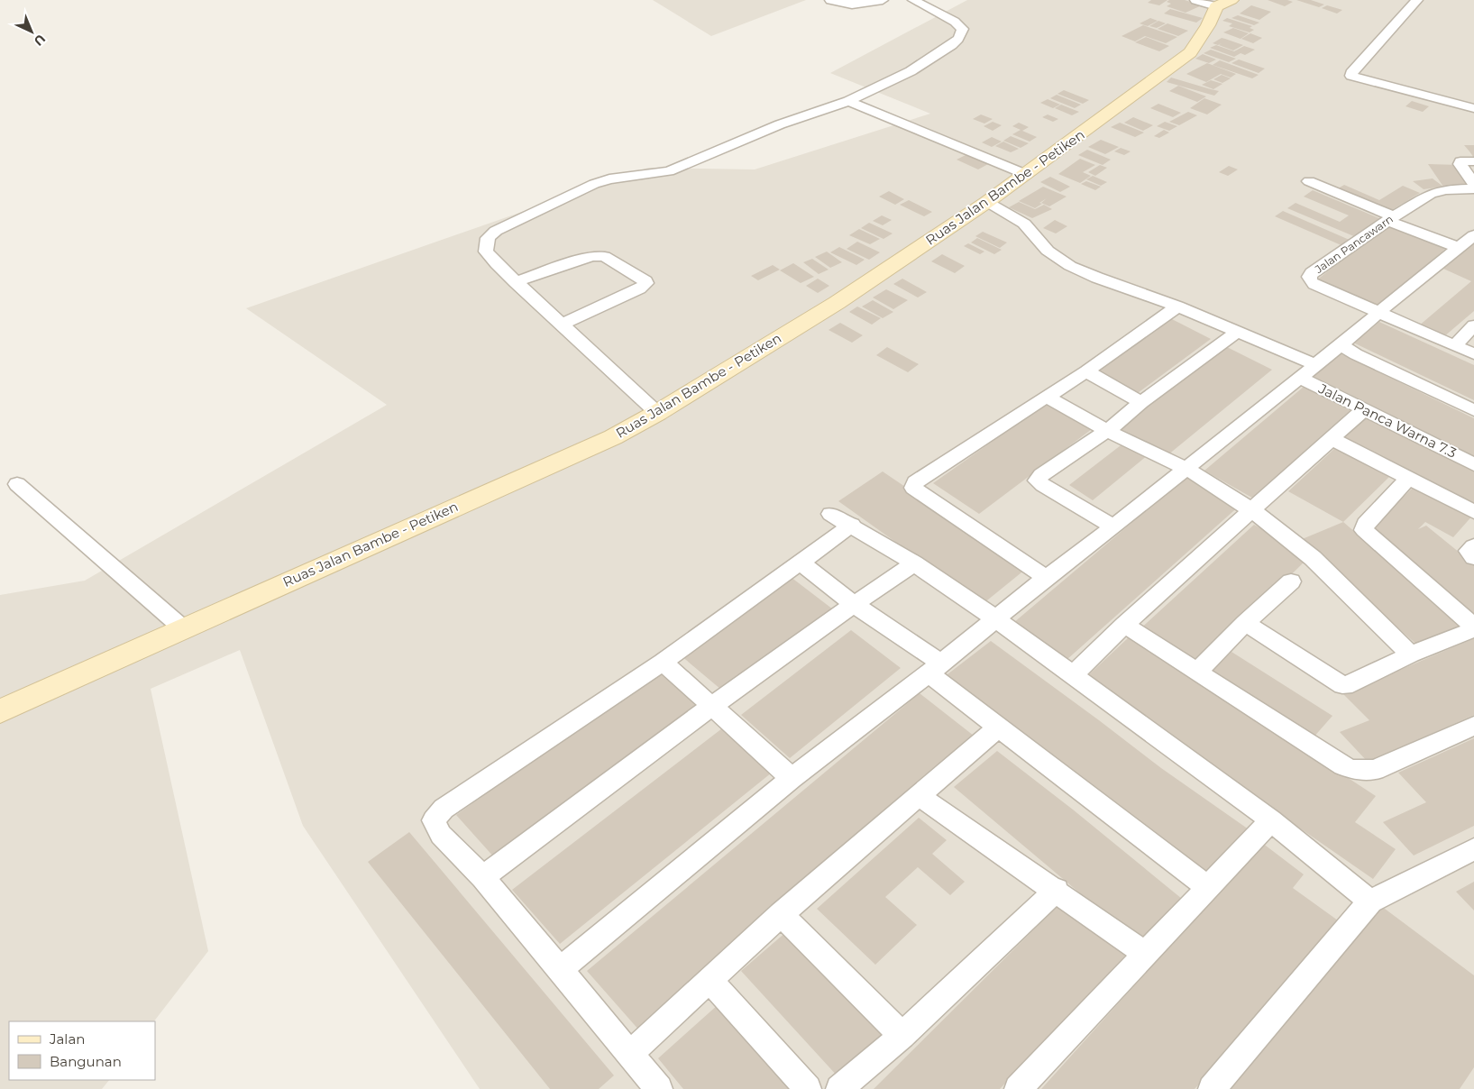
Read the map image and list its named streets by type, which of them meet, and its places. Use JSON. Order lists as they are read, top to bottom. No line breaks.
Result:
{"streets":{"main road":["Ruas Jalan Bambe - Petiken"],"street":["Jalan Pancawarn","Jalan Panca Warna 7.3"]},"crossings":[["Ruas Jalan Bambe - Petiken","Jalan Panca Warna 7.3"]],"legend":["Jalan","Bangunan"],"north":"bottom right"}
